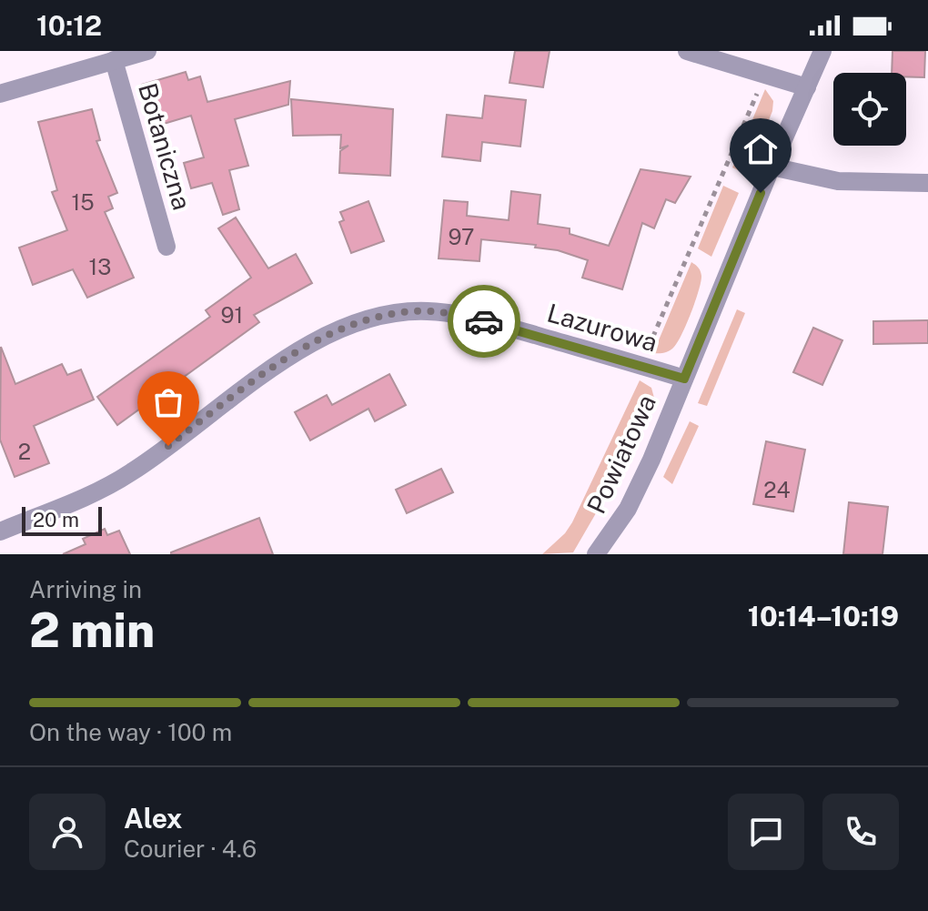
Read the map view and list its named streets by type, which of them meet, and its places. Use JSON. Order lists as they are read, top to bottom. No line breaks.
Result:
{"streets":{"street":["Botaniczna","Lazurowa","Powiatowa"]},"crossings":[["Lazurowa","Powiatowa"]],"house_numbers":["15","97","13","91","2","24"],"scale_bar":"20 m","page":{"status":"10:12","scale":"20 m","heading":["2 min","Arriving in","10:14–10:19"],"panel":["Alex","Courier · 4.6"],"bar":"On the way · 100 m"}}
